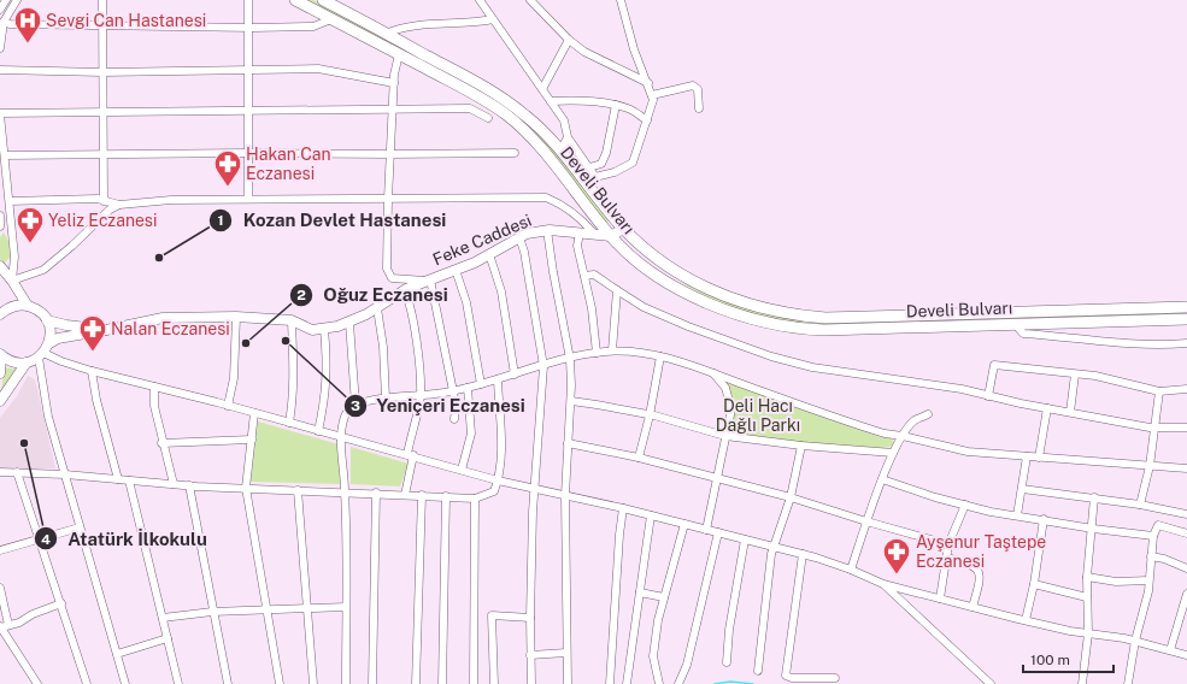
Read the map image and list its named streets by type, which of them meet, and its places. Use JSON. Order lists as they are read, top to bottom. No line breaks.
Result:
{"streets":{"highway":["Develi Bulvarı"],"main road":["Feke Caddesi"]},"crossings":[["Develi Bulvarı","Feke Caddesi"]],"parks":["Deli Hacı Dağlı Parkı"],"places":{"hospital":["Sevgi Can Hastanesi"],"pharmacy":["Hakan Can Eczanesi","Yeliz Eczanesi","Nalan Eczanesi","Ayşenur Taştepe Eczanesi"],"other":["Kozan Devlet Hastanesi","Yeniçeri Eczanesi","Oğuz Eczanesi","Atatürk İlkokulu"]},"scale_bar":"100 m"}
